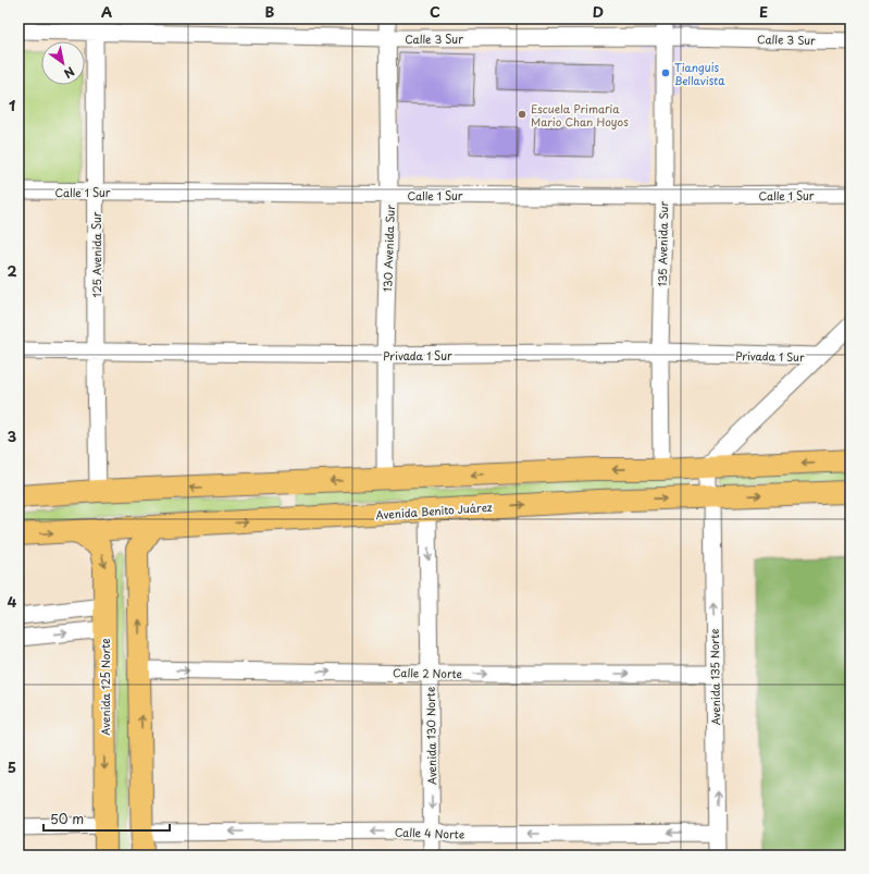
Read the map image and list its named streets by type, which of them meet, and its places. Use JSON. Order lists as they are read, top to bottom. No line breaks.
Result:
{"streets":{"main road":["Avenida Benito Juárez","Avenida 125 Norte"],"street":["Calle 3 Sur","Calle 1 Sur","135 Avenida Sur","130 Avenida Sur","125 Avenida Sur","Privada 1 Sur","Calle 2 Norte","Avenida 135 Norte","Avenida 130 Norte","Calle 4 Norte"]},"crossings":[["Calle 3 Sur","135 Avenida Sur"],["Calle 3 Sur","130 Avenida Sur"],["Calle 3 Sur","125 Avenida Sur"],["Calle 1 Sur","135 Avenida Sur"],["Calle 1 Sur","130 Avenida Sur"],["Calle 1 Sur","125 Avenida Sur"],["135 Avenida Sur","Privada 1 Sur"],["130 Avenida Sur","Privada 1 Sur"],["125 Avenida Sur","Privada 1 Sur"],["Avenida Benito Juárez","Avenida 135 Norte"],["Avenida Benito Juárez","Avenida 125 Norte"],["Avenida Benito Juárez","Avenida 130 Norte"],["Calle 2 Norte","Avenida 135 Norte"],["Calle 2 Norte","Avenida 130 Norte"],["Avenida 135 Norte","Calle 4 Norte"],["Avenida 130 Norte","Calle 4 Norte"]],"one_way":["Calle 2 Norte","Avenida 135 Norte","Avenida 130 Norte","Calle 4 Norte"],"places":["Tianguis Bellavista","Escuela Primaria Mario Chan Hoyos"],"scale_bar":"50 m","north":"bottom right","grid":{"columns":["A","B","C","D","E"],"rows":["1","2","3","4","5"]}}
